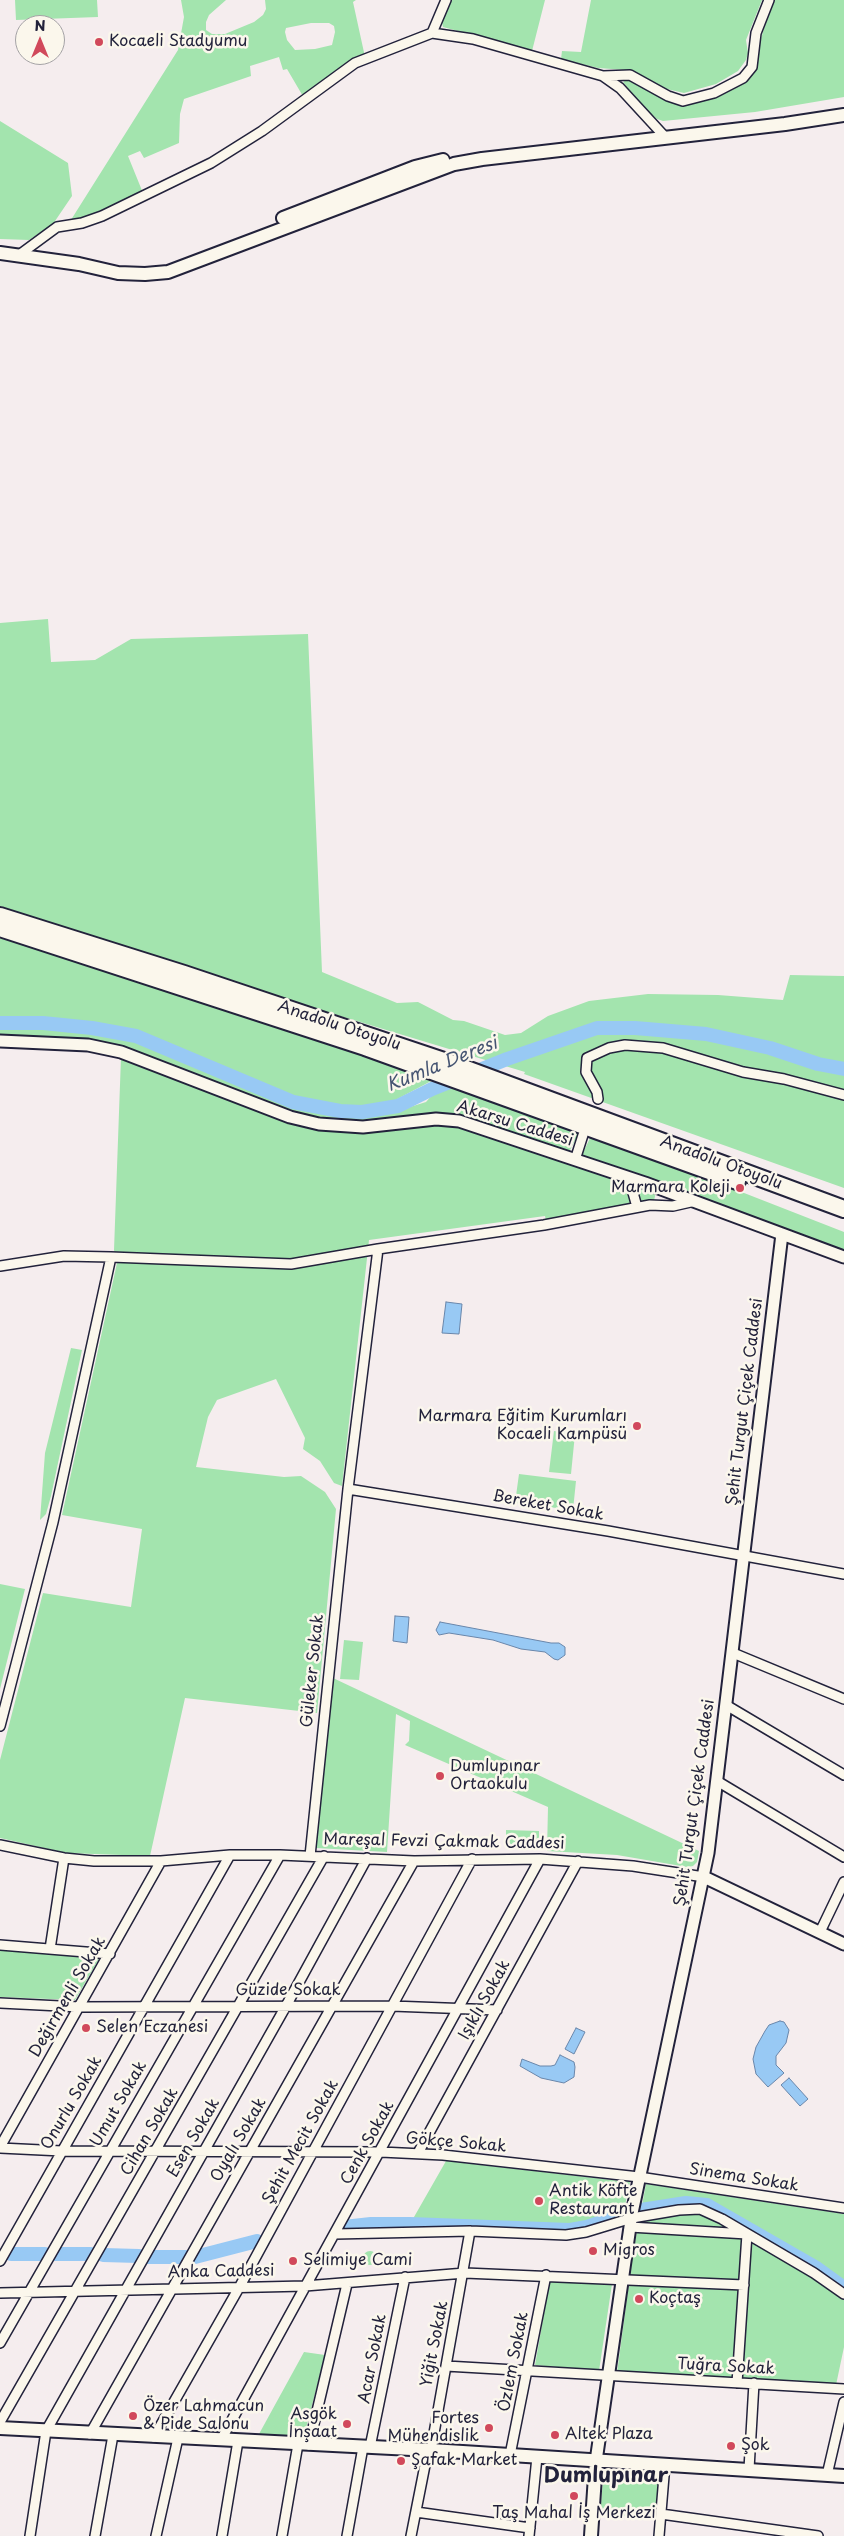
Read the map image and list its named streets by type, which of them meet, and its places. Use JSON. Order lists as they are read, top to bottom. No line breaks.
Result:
{"streets":{"highway":["Anadolu Otoyolu"],"street":["Akarsu Caddesi","Şehit Turgut Çiçek Caddesi","Bereket Sokak","Güleker Sokak","Mareşal Fevzi Çakmak Caddesi","Güzide Sokak","Değirmenli Sokak","Işıklı Sokak","Onurlu Sokak","Umut Sokak","Cihan Sokak","Esen Sokak","Oyalı Sokak","Şehit Mecit Sokak","Cenk Sokak","Gökçe Sokak","Sinema Sokak","Anka Caddesi","Yiğit Sokak","Acar Sokak","Özlem Sokak","Tuğra Sokak"]},"crossings":[["Akarsu Caddesi","Şehit Turgut Çiçek Caddesi"],["Şehit Turgut Çiçek Caddesi","Bereket Sokak"],["Şehit Turgut Çiçek Caddesi","Mareşal Fevzi Çakmak Caddesi"],["Şehit Turgut Çiçek Caddesi","Gökçe Sokak"],["Şehit Turgut Çiçek Caddesi","Sinema Sokak"],["Şehit Turgut Çiçek Caddesi","Anka Caddesi"],["Şehit Turgut Çiçek Caddesi","Tuğra Sokak"],["Bereket Sokak","Güleker Sokak"],["Güleker Sokak","Mareşal Fevzi Çakmak Caddesi"],["Mareşal Fevzi Çakmak Caddesi","Değirmenli Sokak"],["Mareşal Fevzi Çakmak Caddesi","Işıklı Sokak"],["Mareşal Fevzi Çakmak Caddesi","Onurlu Sokak"],["Mareşal Fevzi Çakmak Caddesi","Umut Sokak"],["Mareşal Fevzi Çakmak Caddesi","Cihan Sokak"],["Mareşal Fevzi Çakmak Caddesi","Esen Sokak"],["Mareşal Fevzi Çakmak Caddesi","Oyalı Sokak"],["Mareşal Fevzi Çakmak Caddesi","Şehit Mecit Sokak"],["Mareşal Fevzi Çakmak Caddesi","Cenk Sokak"],["Güzide Sokak","Değirmenli Sokak"],["Güzide Sokak","Işıklı Sokak"],["Güzide Sokak","Onurlu Sokak"],["Güzide Sokak","Umut Sokak"],["Güzide Sokak","Cihan Sokak"],["Güzide Sokak","Esen Sokak"],["Güzide Sokak","Oyalı Sokak"],["Güzide Sokak","Şehit Mecit Sokak"],["Güzide Sokak","Cenk Sokak"],["Değirmenli Sokak","Gökçe Sokak"],["Işıklı Sokak","Gökçe Sokak"],["Onurlu Sokak","Gökçe Sokak"],["Umut Sokak","Gökçe Sokak"],["Umut Sokak","Anka Caddesi"],["Cihan Sokak","Gökçe Sokak"],["Cihan Sokak","Anka Caddesi"],["Esen Sokak","Gökçe Sokak"],["Esen Sokak","Anka Caddesi"],["Oyalı Sokak","Gökçe Sokak"],["Oyalı Sokak","Anka Caddesi"],["Şehit Mecit Sokak","Gökçe Sokak"],["Şehit Mecit Sokak","Anka Caddesi"],["Cenk Sokak","Gökçe Sokak"],["Cenk Sokak","Anka Caddesi"],["Gökçe Sokak","Sinema Sokak"],["Anka Caddesi","Yiğit Sokak"],["Anka Caddesi","Acar Sokak"],["Anka Caddesi","Özlem Sokak"],["Yiğit Sokak","Tuğra Sokak"],["Özlem Sokak","Tuğra Sokak"]],"districts":["Dumlupınar"],"water":["Kumla Deresi"],"places":["Kocaeli Stadyumu","Marmara Koleji","Marmara Eğitim Kurumları Kocaeli Kampüsü","Dumlupınar Ortaokulu","Selen Eczanesi","Antik Köfte Restaurant","Migros","Selimiye Cami","Koçtaş","Özer Lahmacun & Pide Salonu","Asgök İnşaat","Fortes Mühendislik","Altek Plaza","Şok","Şafak Market","Taş Mahal İş Merkezi"],"north":"top"}
